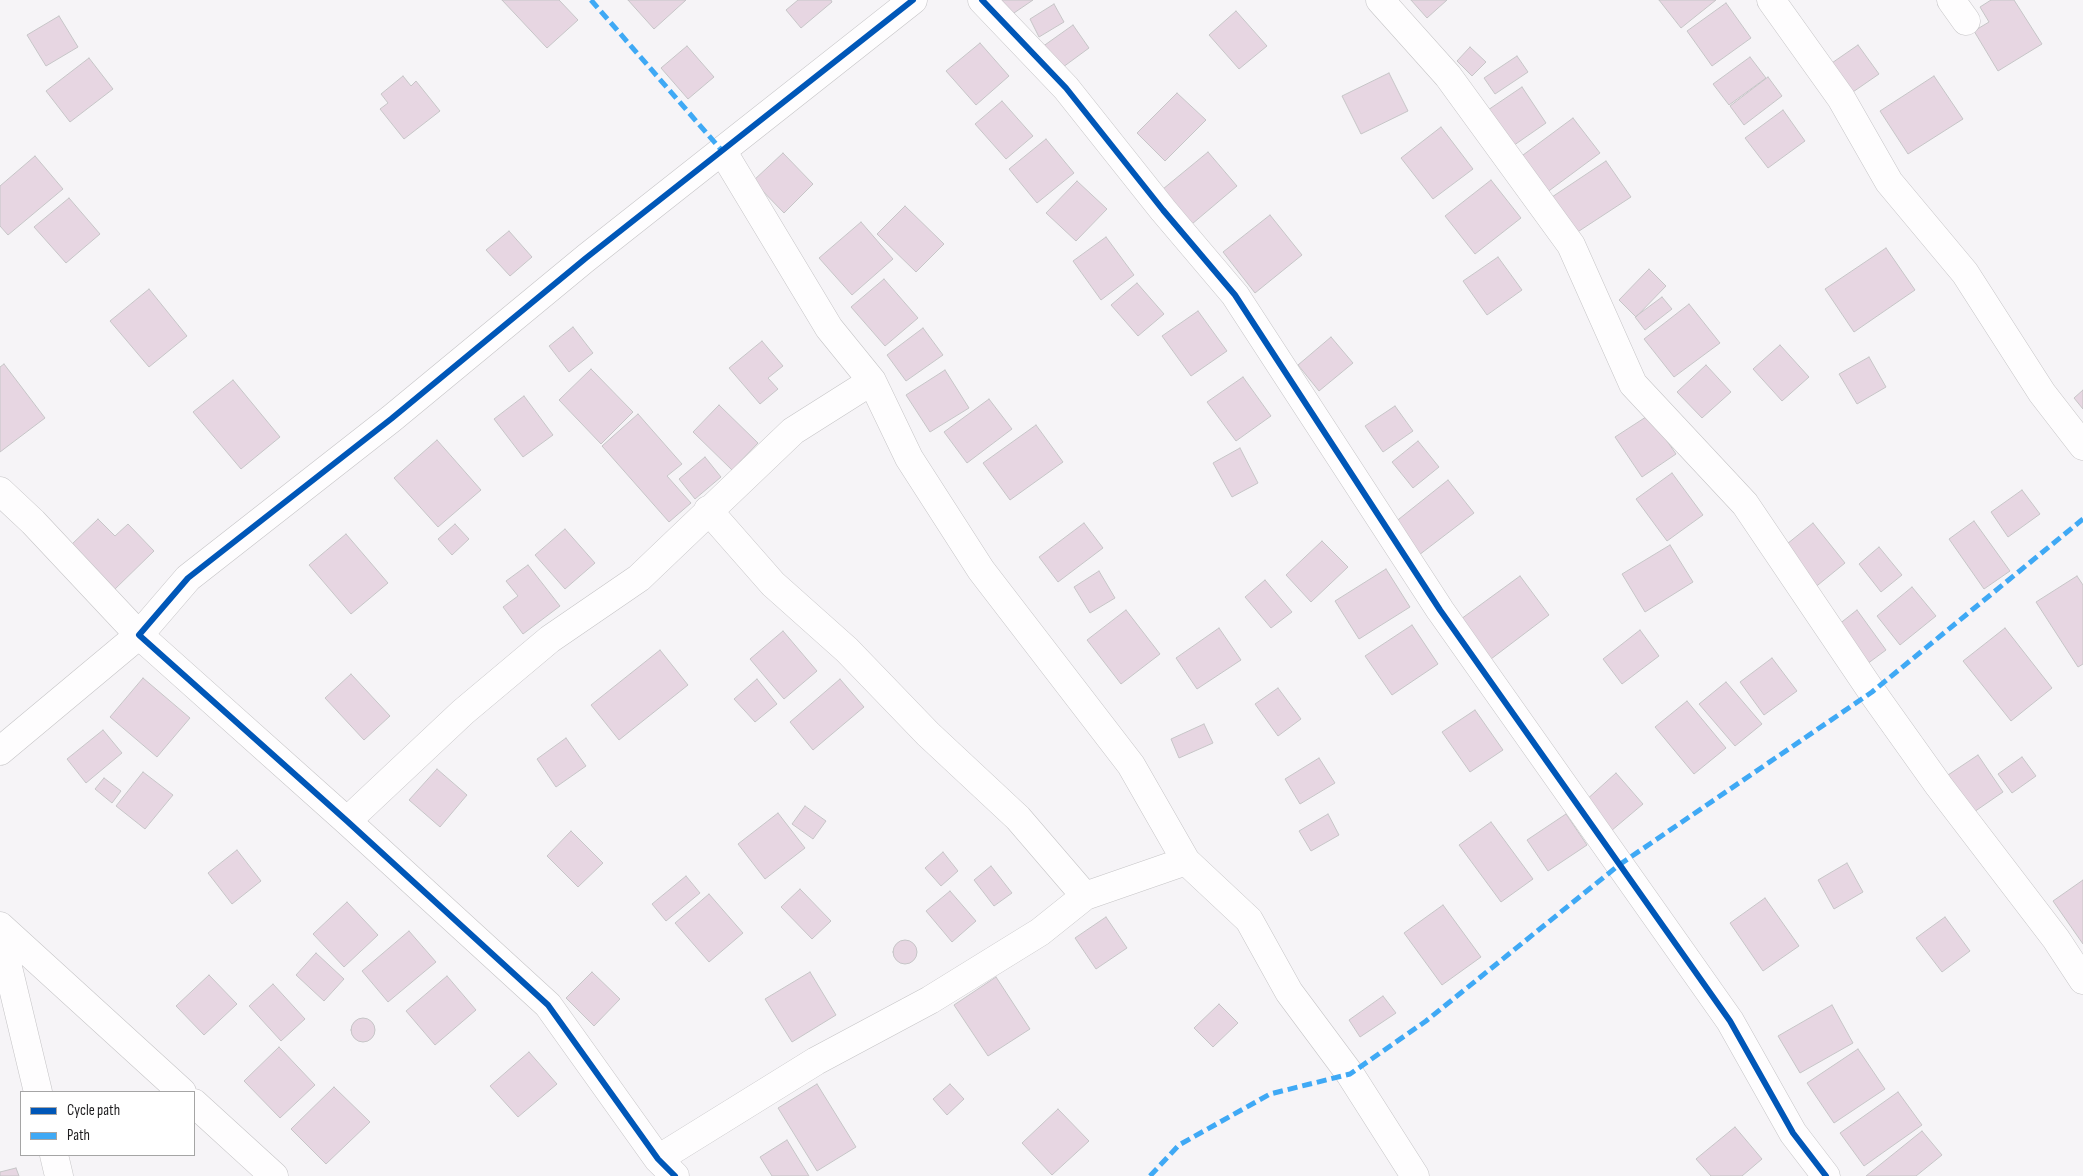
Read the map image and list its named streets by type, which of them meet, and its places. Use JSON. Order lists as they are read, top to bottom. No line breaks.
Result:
{"legend":["Cycle path","Path"]}
